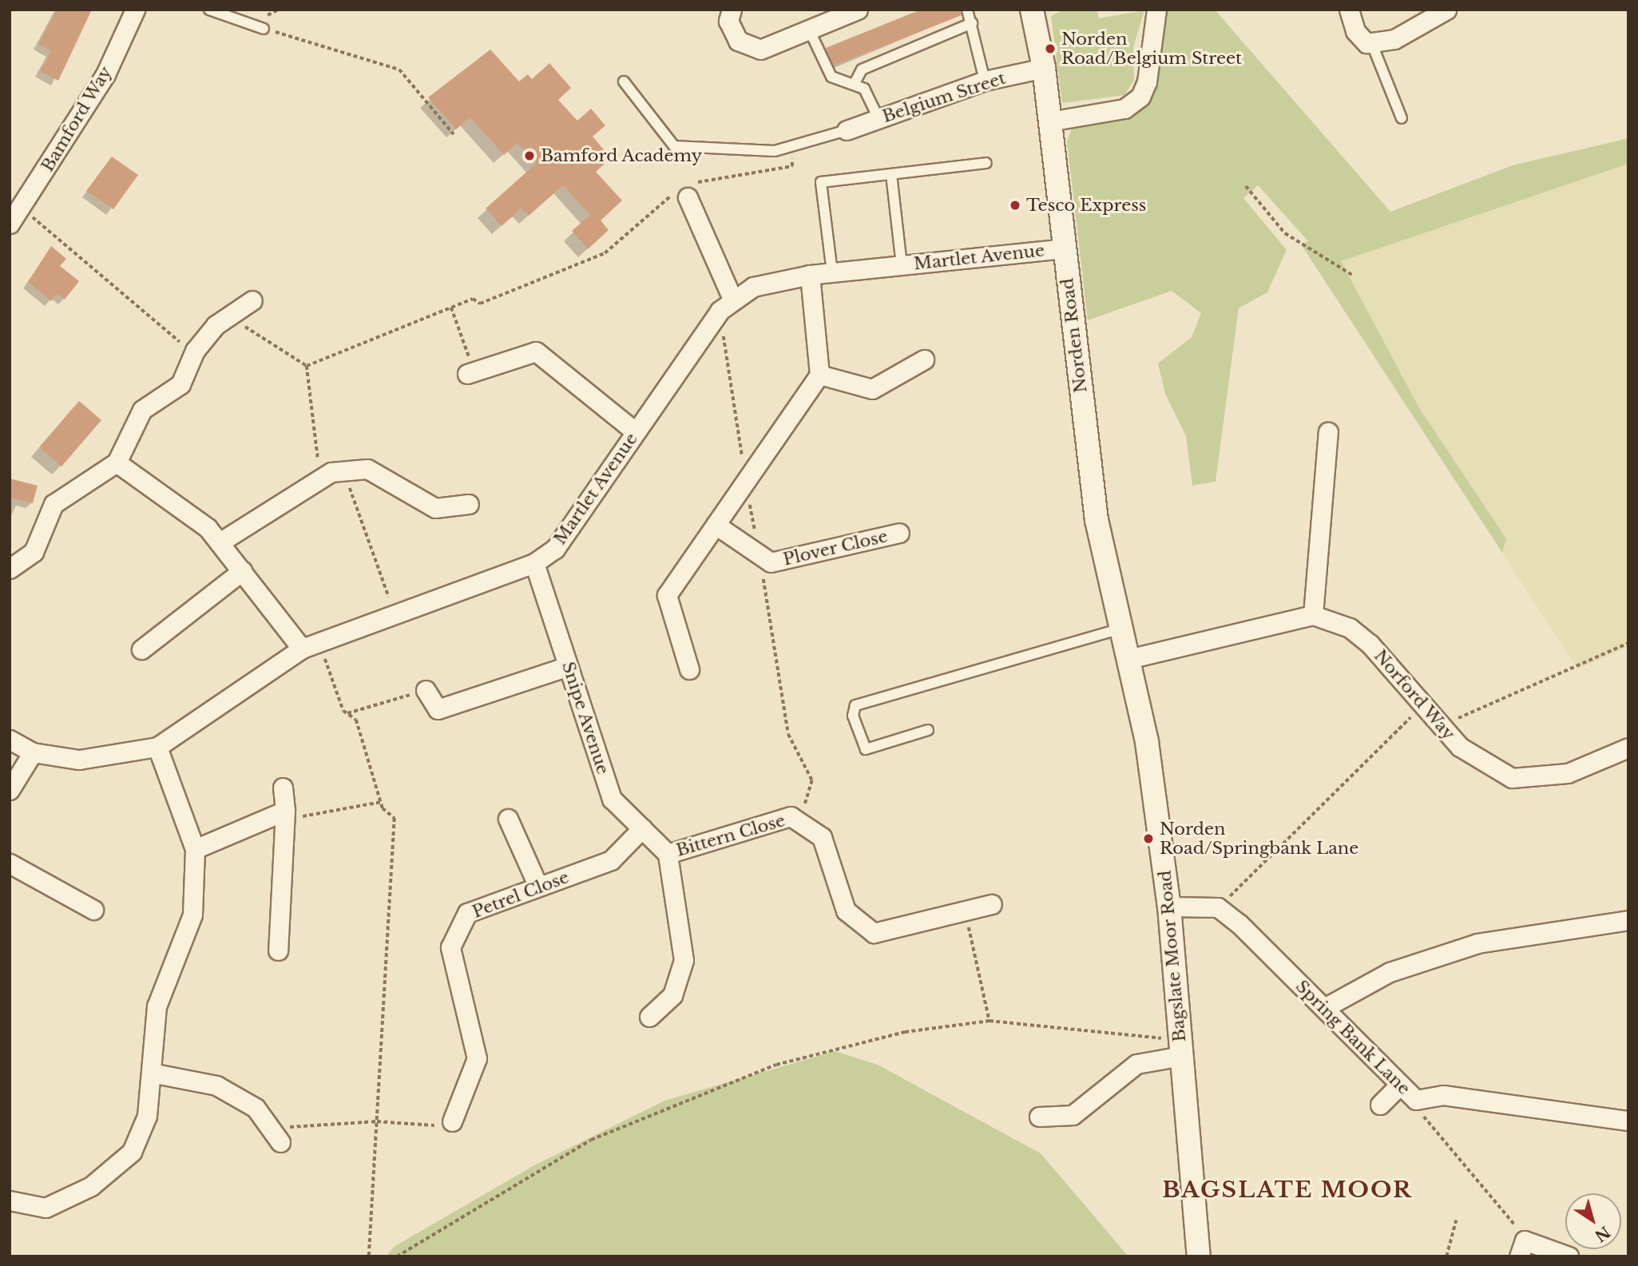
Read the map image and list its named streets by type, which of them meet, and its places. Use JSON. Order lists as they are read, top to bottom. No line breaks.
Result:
{"streets":{"street":["Belgium Street","Bamford Way","Martlet Avenue","Norden Road","Plover Close","Norford Way","Snipe Avenue","Bittern Close","Petrel Close","Bagslate Moor Road","Spring Bank Lane"]},"crossings":[["Belgium Street","Norden Road"],["Martlet Avenue","Norden Road"],["Martlet Avenue","Snipe Avenue"],["Norden Road","Bagslate Moor Road"],["Snipe Avenue","Bittern Close"],["Snipe Avenue","Petrel Close"]],"districts":["BAGSLATE MOOR"],"places":["Norden Road/Belgium Street","Bamford Academy","Tesco Express","Norden Road/Springbank Lane"],"north":"bottom right"}
